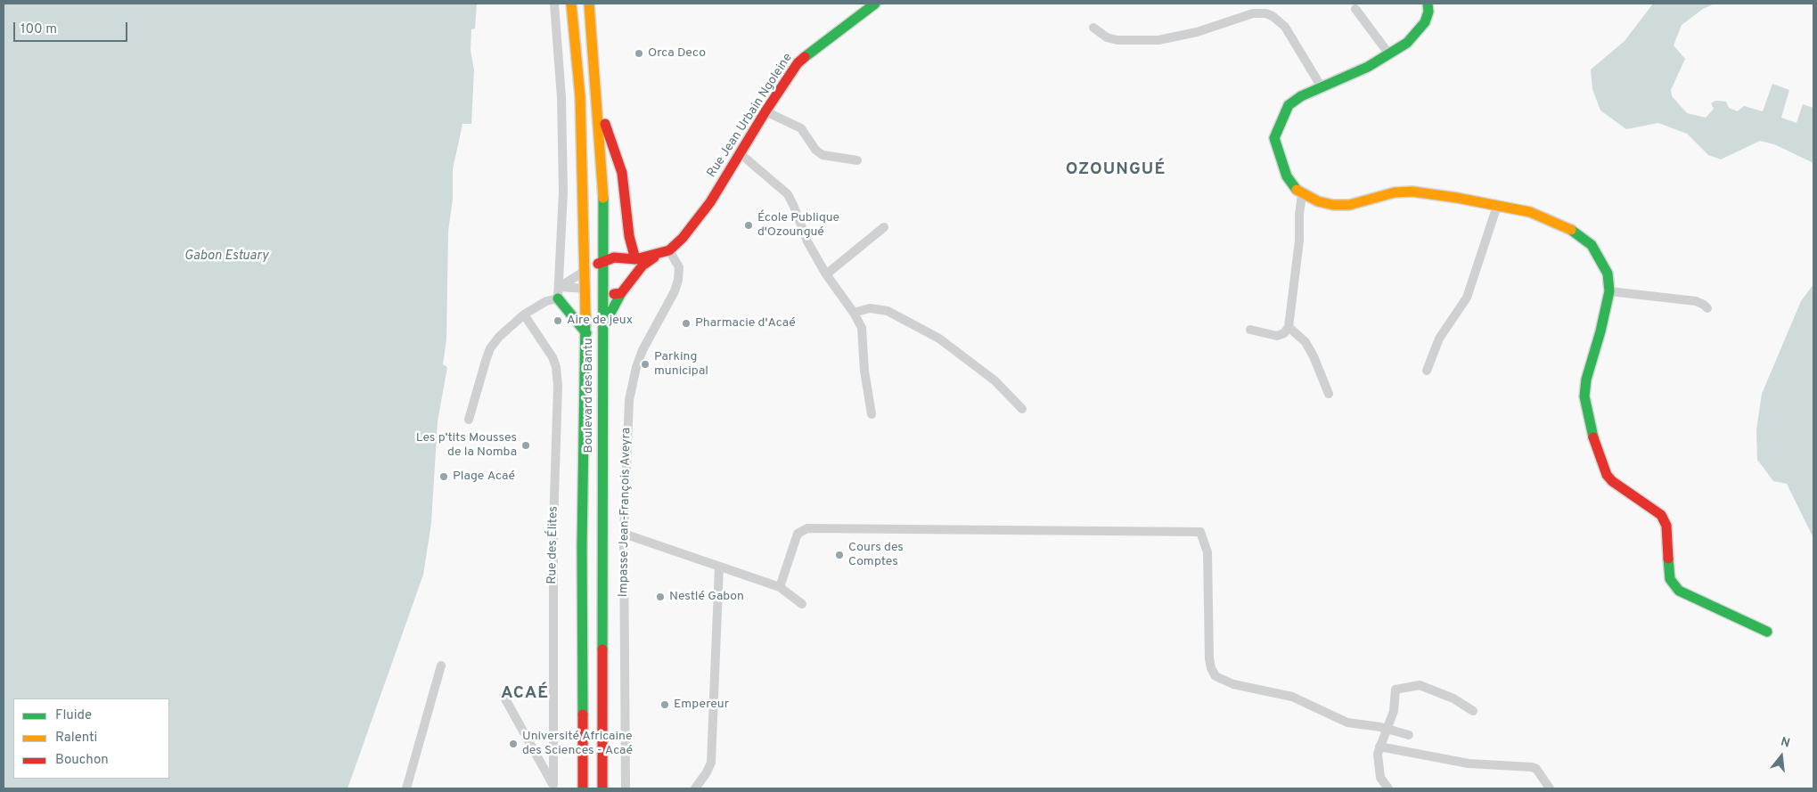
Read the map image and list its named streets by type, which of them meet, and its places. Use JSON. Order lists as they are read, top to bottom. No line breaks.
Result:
{"streets":{"main road":["Rue Jean Urbain Ngoleine","Boulevard des Bantu"],"street":["Impasse Jean-François Aveyra","Rue des Élites"]},"crossings":[["Rue Jean Urbain Ngoleine","Boulevard des Bantu"],["Rue Jean Urbain Ngoleine","Impasse Jean-François Aveyra"]],"districts":["OZOUNGUÉ","ACAÉ"],"water":["Gabon Estuary"],"places":["Orca Deco","École Publique d'Ozoungué","Aire de jeux","Pharmacie d'Acaé","Parking municipal","Les p’tits Mousses de la Nomba","Plage Acaé","Cours des Comptes","Nestlé Gabon","Empereur","Université Africaine des Sciences - Acaé"],"legend":["Fluide","Ralenti","Bouchon"],"scale_bar":"100 m","north":"top"}
